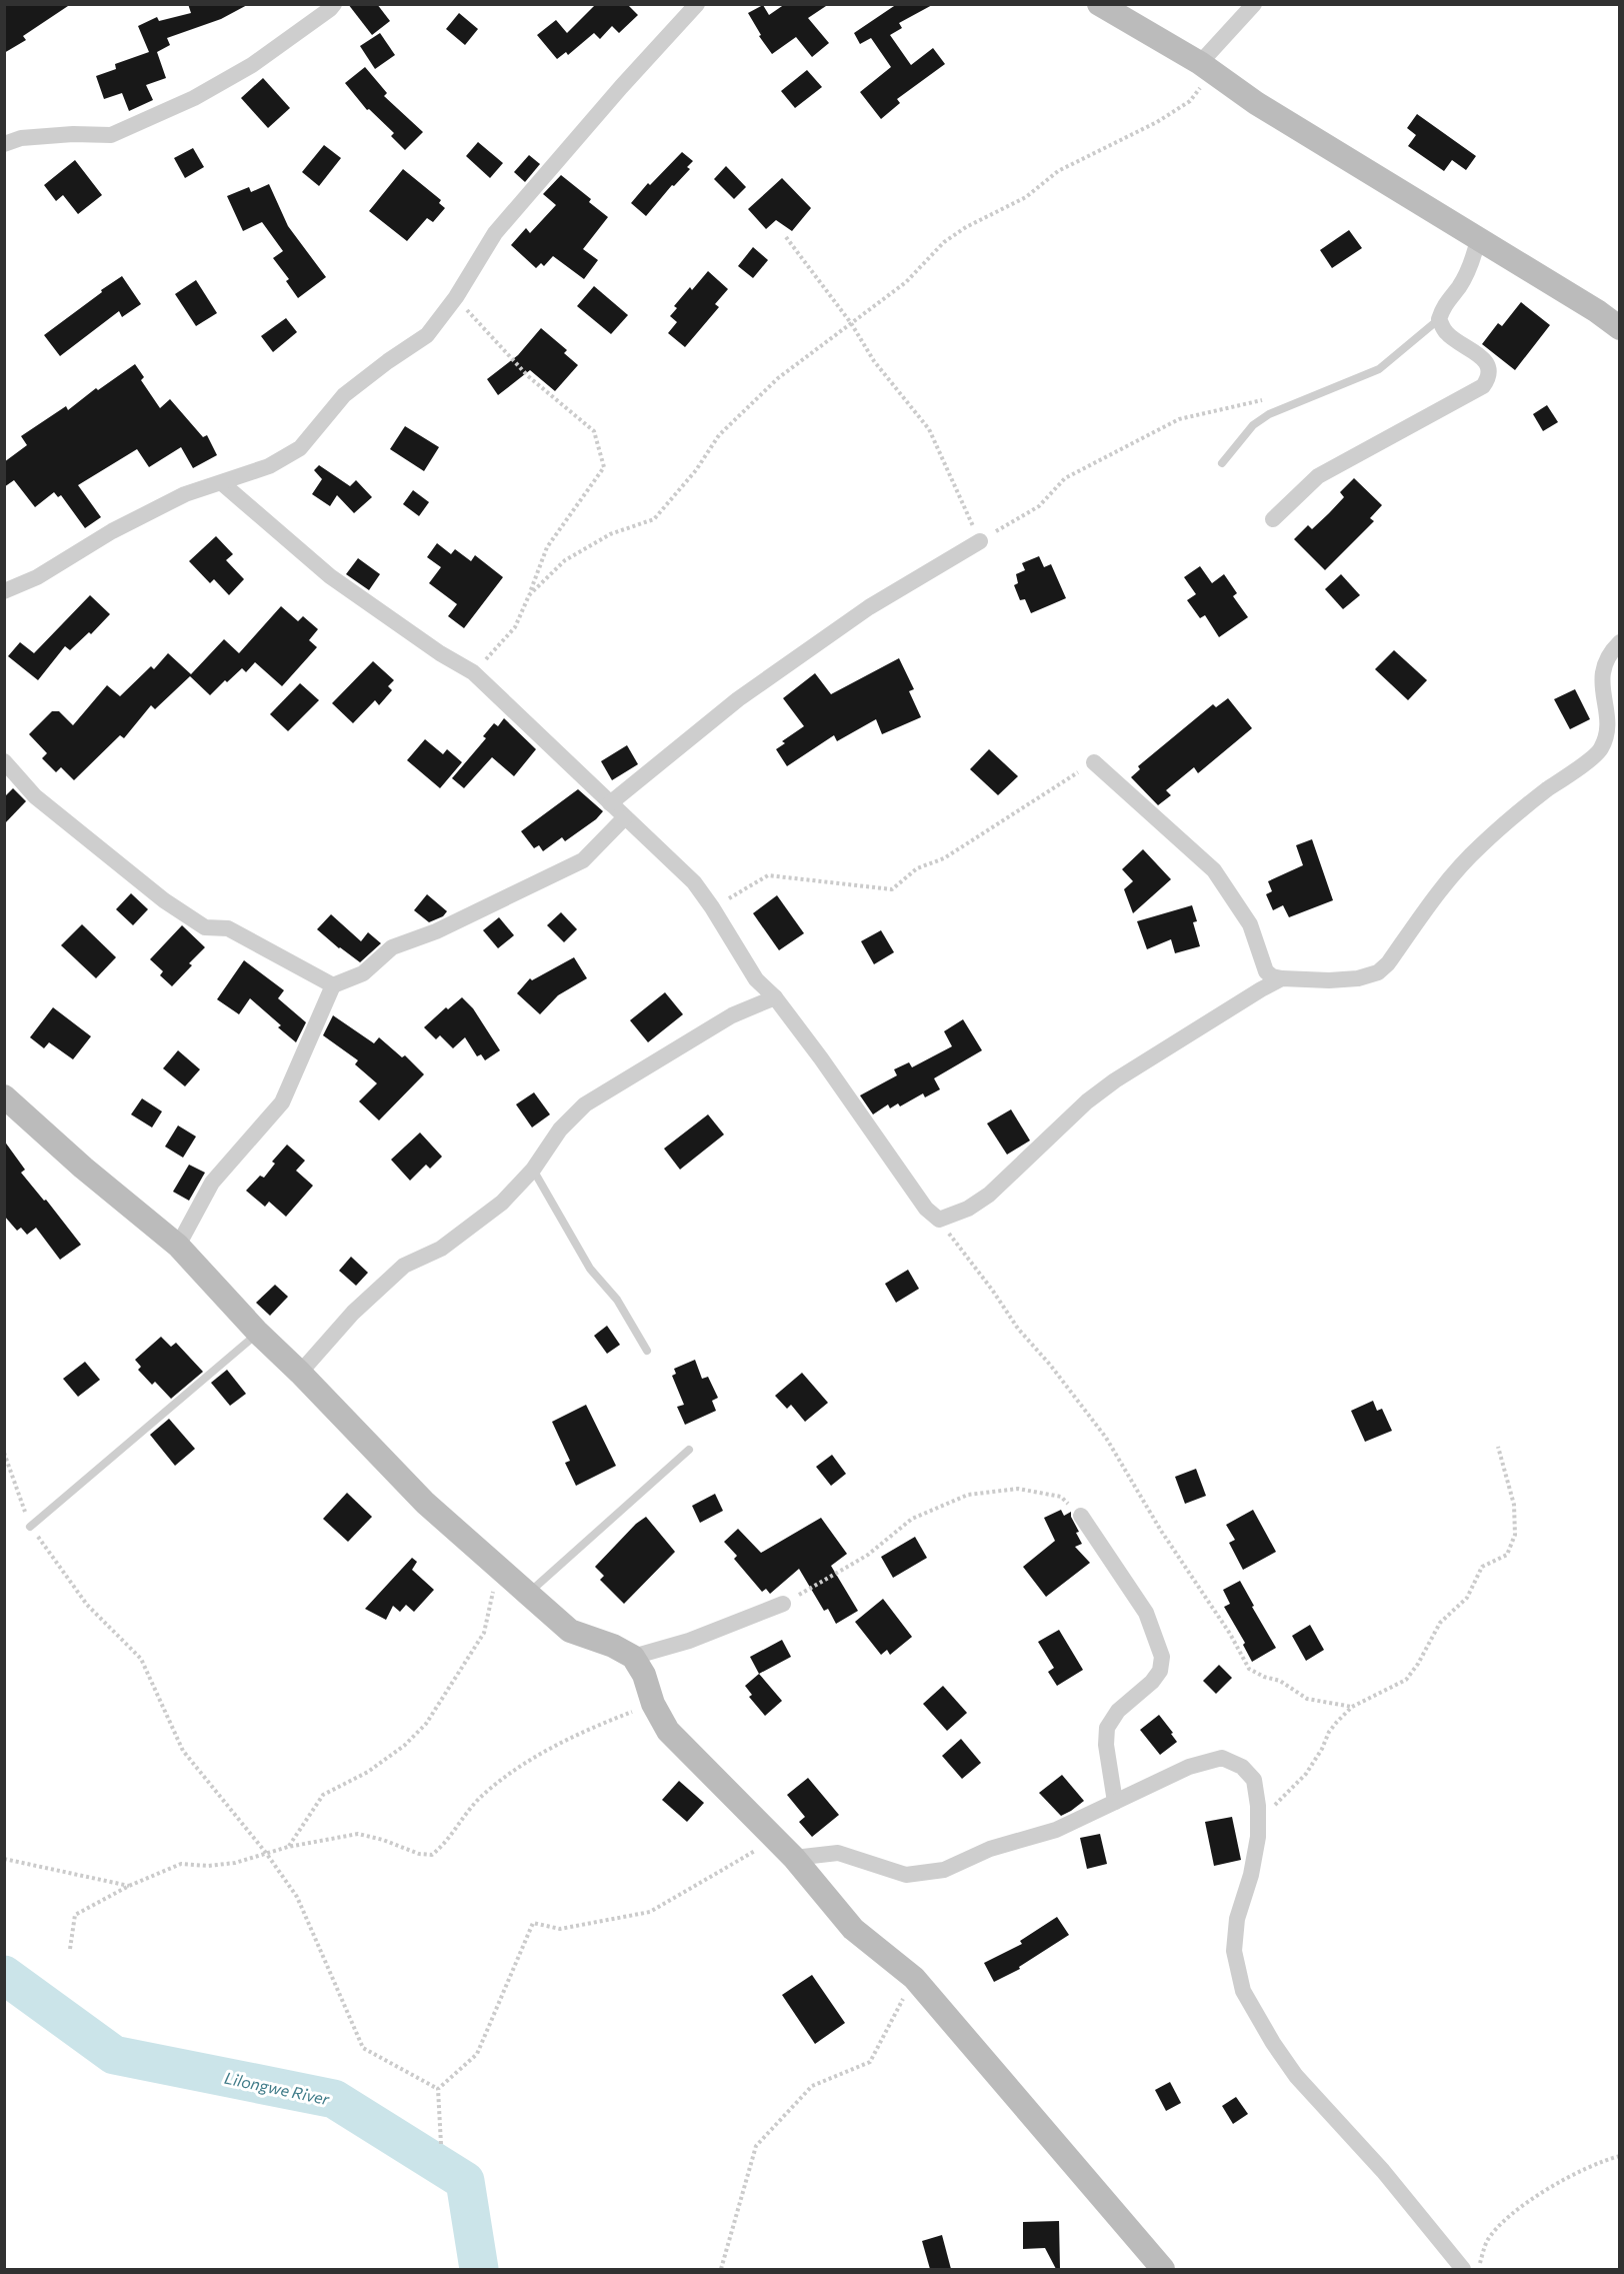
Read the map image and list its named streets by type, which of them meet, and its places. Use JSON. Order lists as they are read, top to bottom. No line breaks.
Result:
{"water":["Lilongwe River"]}
